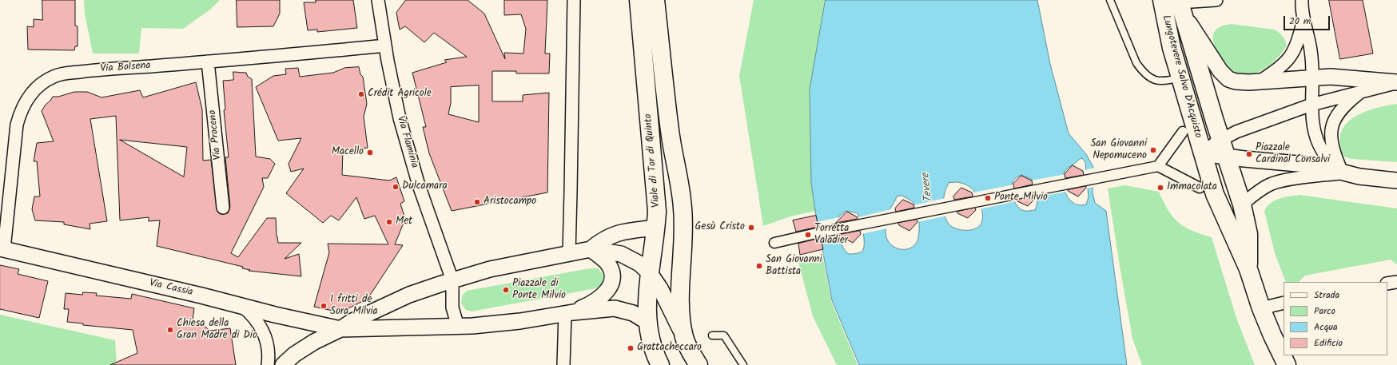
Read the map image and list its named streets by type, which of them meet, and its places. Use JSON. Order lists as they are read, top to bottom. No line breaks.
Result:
{"streets":{"main road":["Lungotevere Salvo D'Acquisto","Viale di Tor di Quinto"],"street":["Via Bolsena","Via Proceno","Via Flaminia","Via Cassia"]},"crossings":[["Via Bolsena","Via Proceno"],["Via Bolsena","Via Flaminia"],["Via Bolsena","Via Cassia"]],"water":["Tevere"],"places":["Crédit Agricole","San Giovanni Nepomuceno","Macello","Piazzale Cardinal Consalvi","Dulcamara","Immacolata","Ponte Milvio","Aristocampo","Met","Gesù Cristo","Torretta Valadier","San Giovanni Battista","Piazzale di Ponte Milvio","I fritti de Sora Milvia","Chiesa della Gran Madre di Dio","Grattacheccaro"],"legend":["Strada","Parco","Acqua","Edificio"],"scale_bar":"20 m"}
